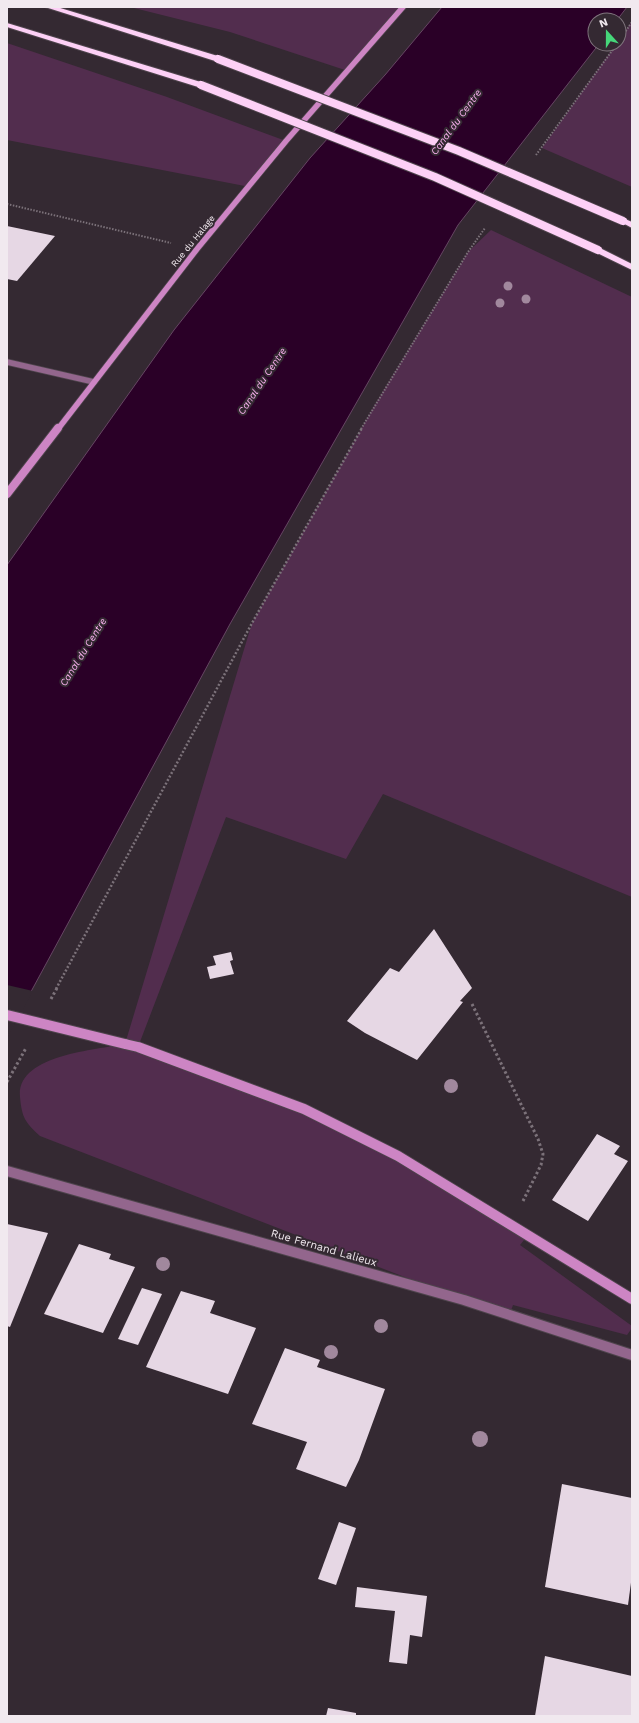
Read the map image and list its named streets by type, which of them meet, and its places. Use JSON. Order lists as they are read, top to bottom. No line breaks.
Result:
{"streets":{"street":["Rue du Halage","Rue Fernand Lalieux"]},"water":["Canal du Centre"],"north":"top"}
